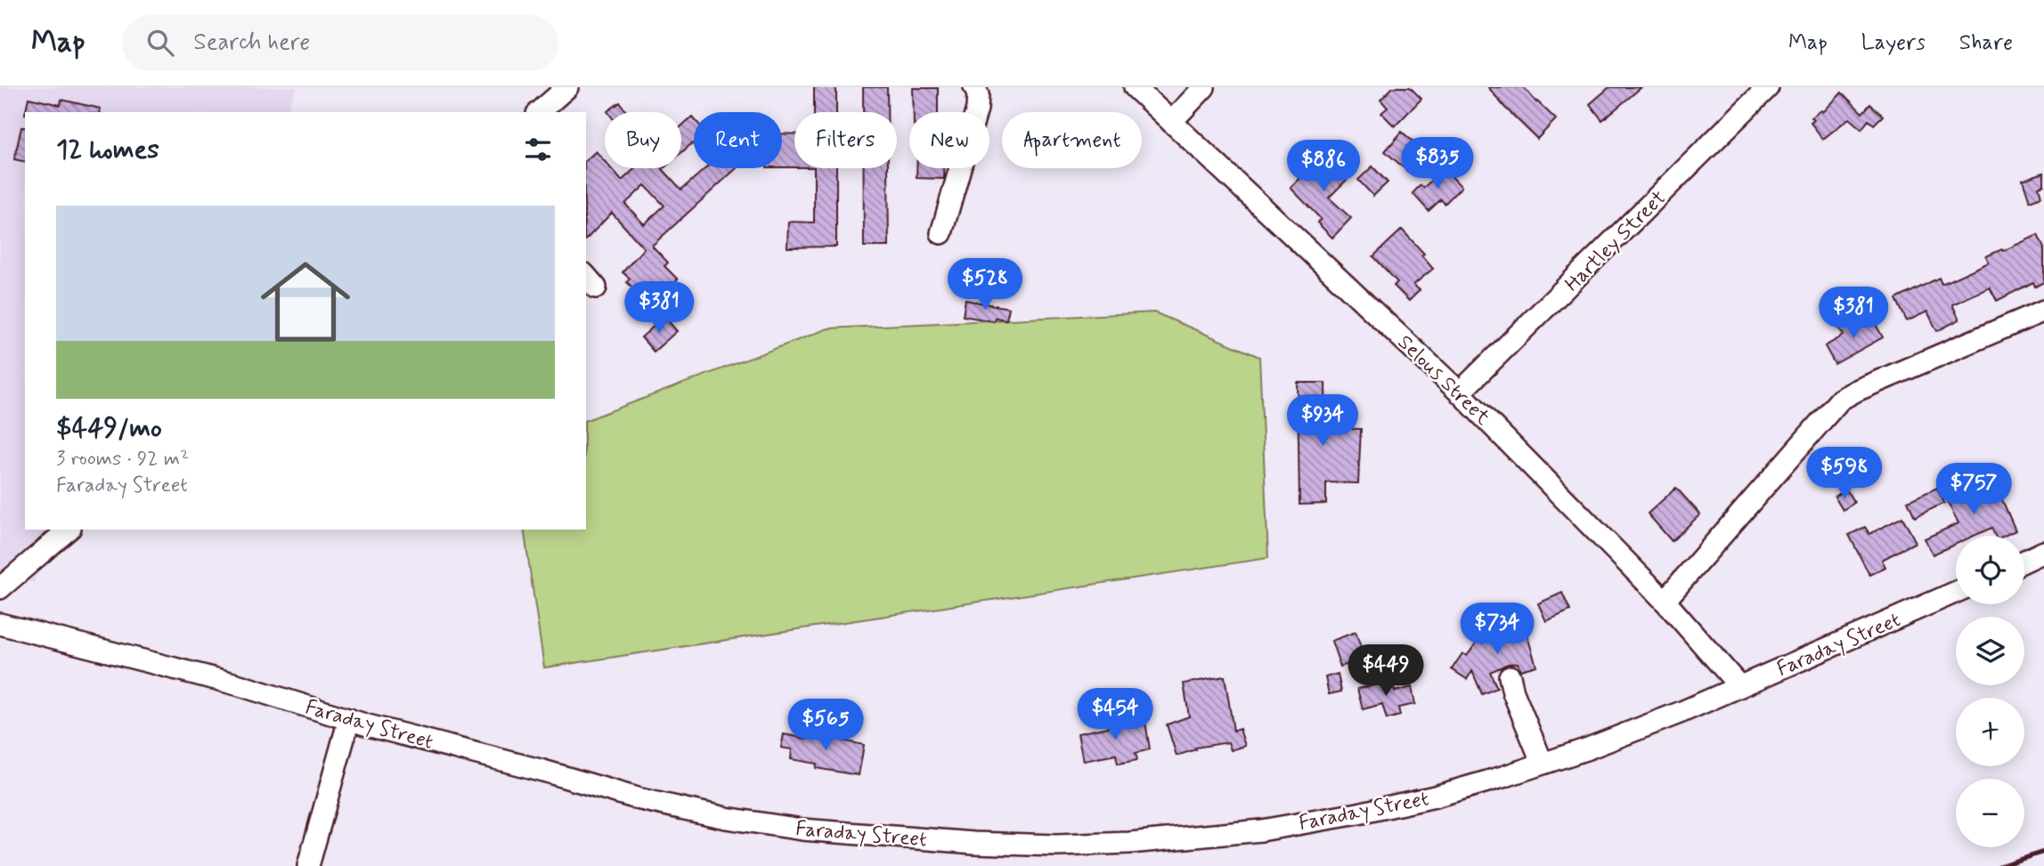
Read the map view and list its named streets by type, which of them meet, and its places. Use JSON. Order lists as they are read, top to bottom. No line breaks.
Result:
{"streets":{"street":["Hartley Street","Selous Street","Faraday Street"]},"crossings":[["Hartley Street","Selous Street"],["Selous Street","Faraday Street"]],"page":{"header":"Map","search":"Search here","nav":["Map","Layers","Share"],"chip":["Buy","Rent","Filters","New","Apartment"],"heading":"12 homes","price":["$835","$886","$528","$381","$381","$934","$598","$757","$734","$449","$454","$565"],"list":[{"name":"$449/mo","note":"3 rooms · 92 m² · Faraday Street"}],"map_buttons":["+","−"]}}
